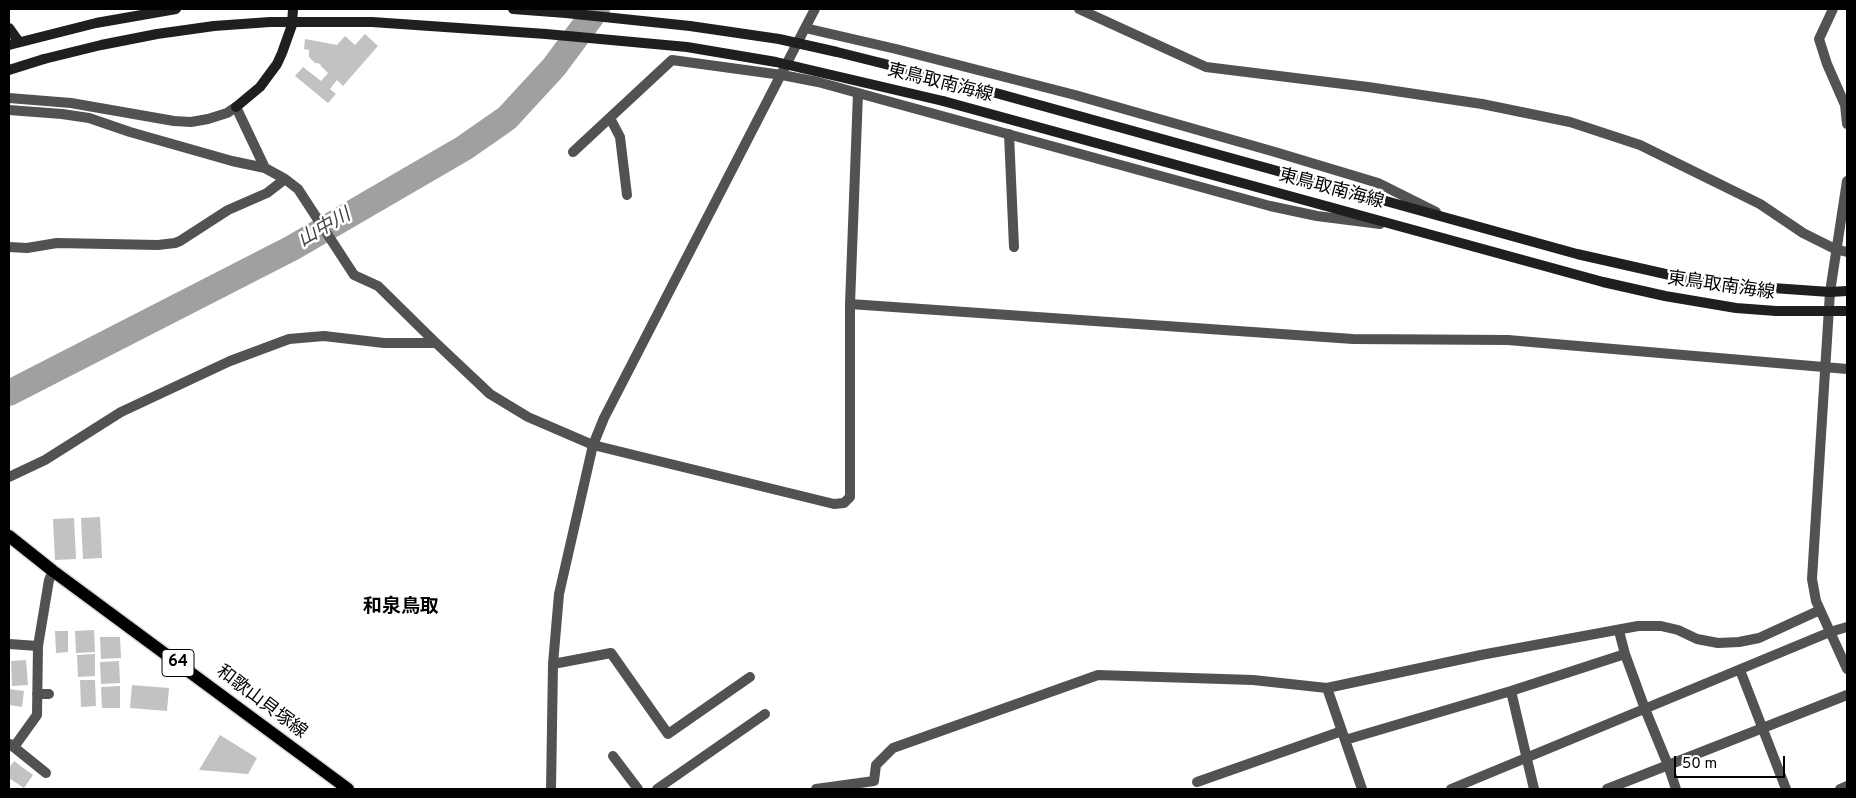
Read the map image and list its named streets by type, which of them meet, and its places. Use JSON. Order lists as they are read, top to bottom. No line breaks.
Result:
{"streets":{"main road":["東鳥取南海線","64","和歌山貝塚線"]},"districts":["和泉鳥取"],"water":["山中川"],"scale_bar":"50 m"}
